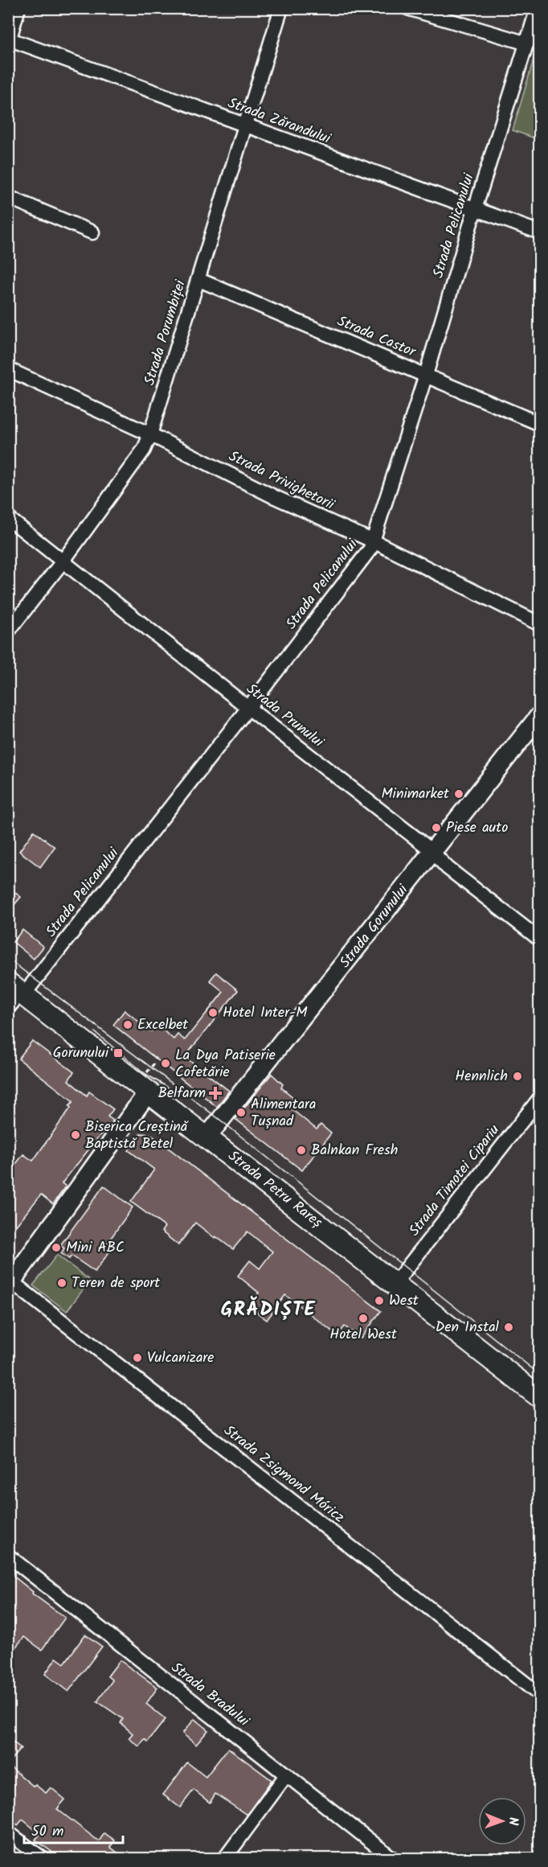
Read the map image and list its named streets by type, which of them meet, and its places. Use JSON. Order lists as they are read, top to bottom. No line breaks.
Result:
{"streets":{"main road":["Strada Petru Rareș"],"street":["Strada Zărandului","Strada Pelicanului","Strada Porumbiței","Strada Castor","Strada Privighetorii","Strada Prunului","Strada Gorunului","Strada Timotei Cipariu","Strada Zsigmond Móricz","Strada Bradului"]},"crossings":[["Strada Zărandului","Strada Pelicanului"],["Strada Zărandului","Strada Porumbiței"],["Strada Pelicanului","Strada Castor"],["Strada Pelicanului","Strada Privighetorii"],["Strada Pelicanului","Strada Prunului"],["Strada Pelicanului","Strada Petru Rareș"],["Strada Porumbiței","Strada Castor"],["Strada Porumbiței","Strada Privighetorii"],["Strada Porumbiței","Strada Prunului"],["Strada Prunului","Strada Gorunului"],["Strada Gorunului","Strada Petru Rareș"],["Strada Timotei Cipariu","Strada Petru Rareș"]],"districts":["GRĂDIȘTE"],"places":{"other":["Minimarket","Piese auto","Hotel Inter-M","Excelbet","La Dya Patiserie Cofetărie","Hennlich","Alimentara Tușnad","Biserica Creștină Baptistă Betel","Balnkan Fresh","Mini ABC","Teren de sport","West","Hotel West","Den Instal","Vulcanizare"],"transit":["Gorunului"],"health":["Belfarm"]},"scale_bar":"50 m","north":"right"}
